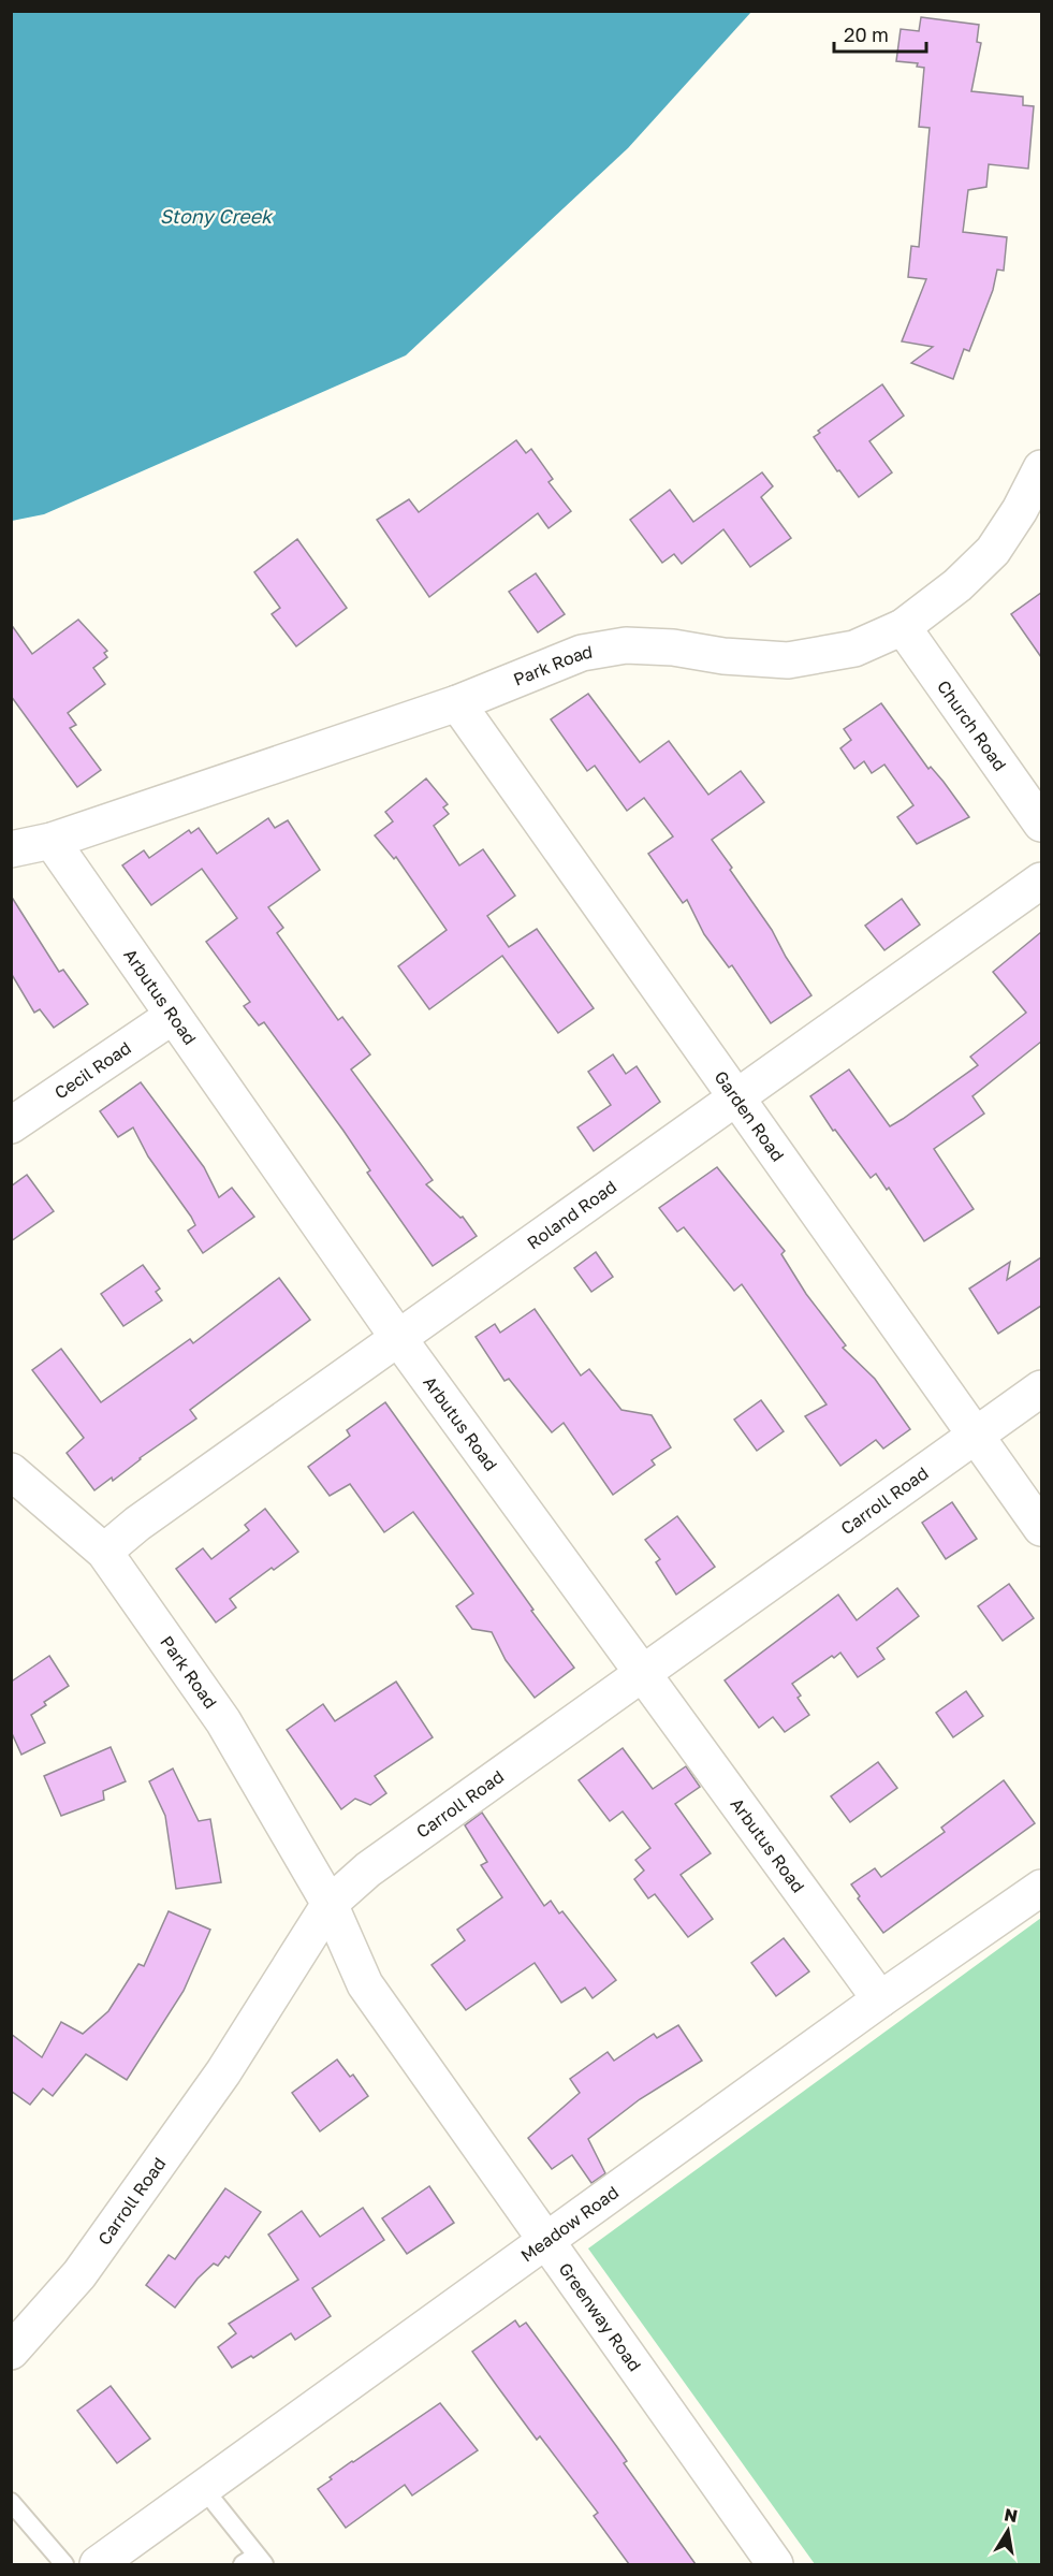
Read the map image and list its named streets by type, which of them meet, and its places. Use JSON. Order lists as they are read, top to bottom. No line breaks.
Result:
{"streets":{"street":["Park Road","Church Road","Arbutus Road","Cecil Road","Garden Road","Roland Road","Carroll Road","Meadow Road","Greenway Road"]},"crossings":[["Park Road","Church Road"],["Park Road","Arbutus Road"],["Park Road","Garden Road"],["Park Road","Roland Road"],["Park Road","Carroll Road"],["Park Road","Greenway Road"],["Arbutus Road","Cecil Road"],["Arbutus Road","Roland Road"],["Arbutus Road","Carroll Road"],["Arbutus Road","Meadow Road"],["Garden Road","Roland Road"],["Garden Road","Carroll Road"],["Carroll Road","Greenway Road"],["Meadow Road","Greenway Road"]],"water":["Stony Creek"],"scale_bar":"20 m","north":"top"}
